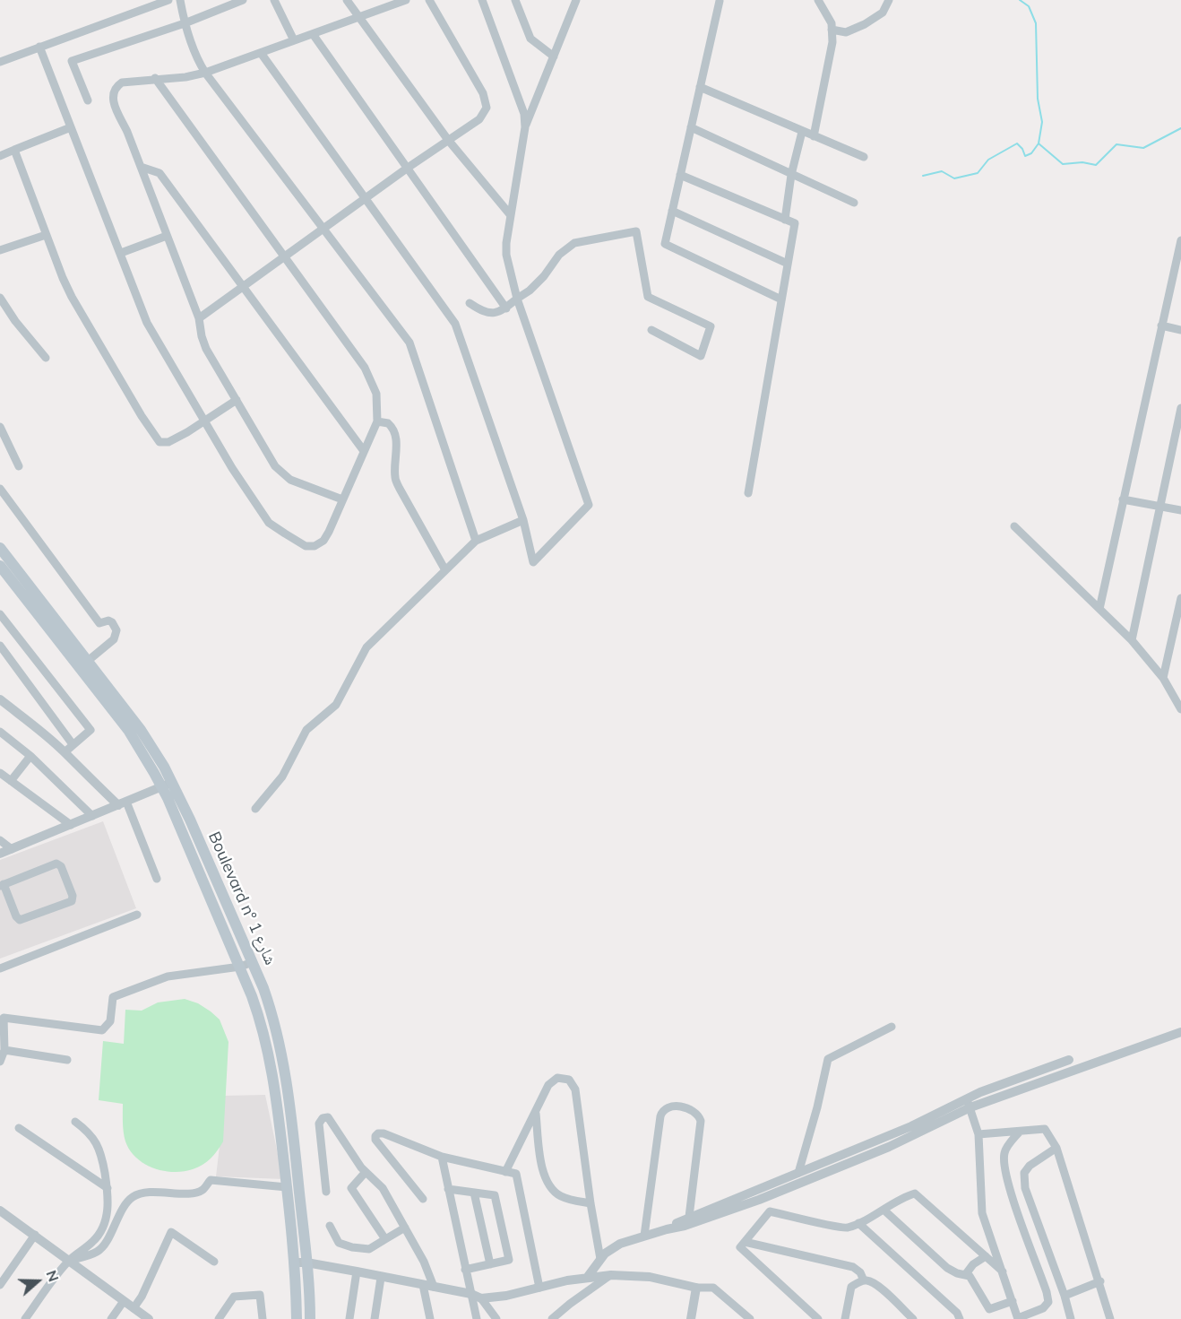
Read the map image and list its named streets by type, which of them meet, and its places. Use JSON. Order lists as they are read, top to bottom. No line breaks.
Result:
{"streets":{"main road":["Boulevard n° شارع 1"]},"north":"right"}
